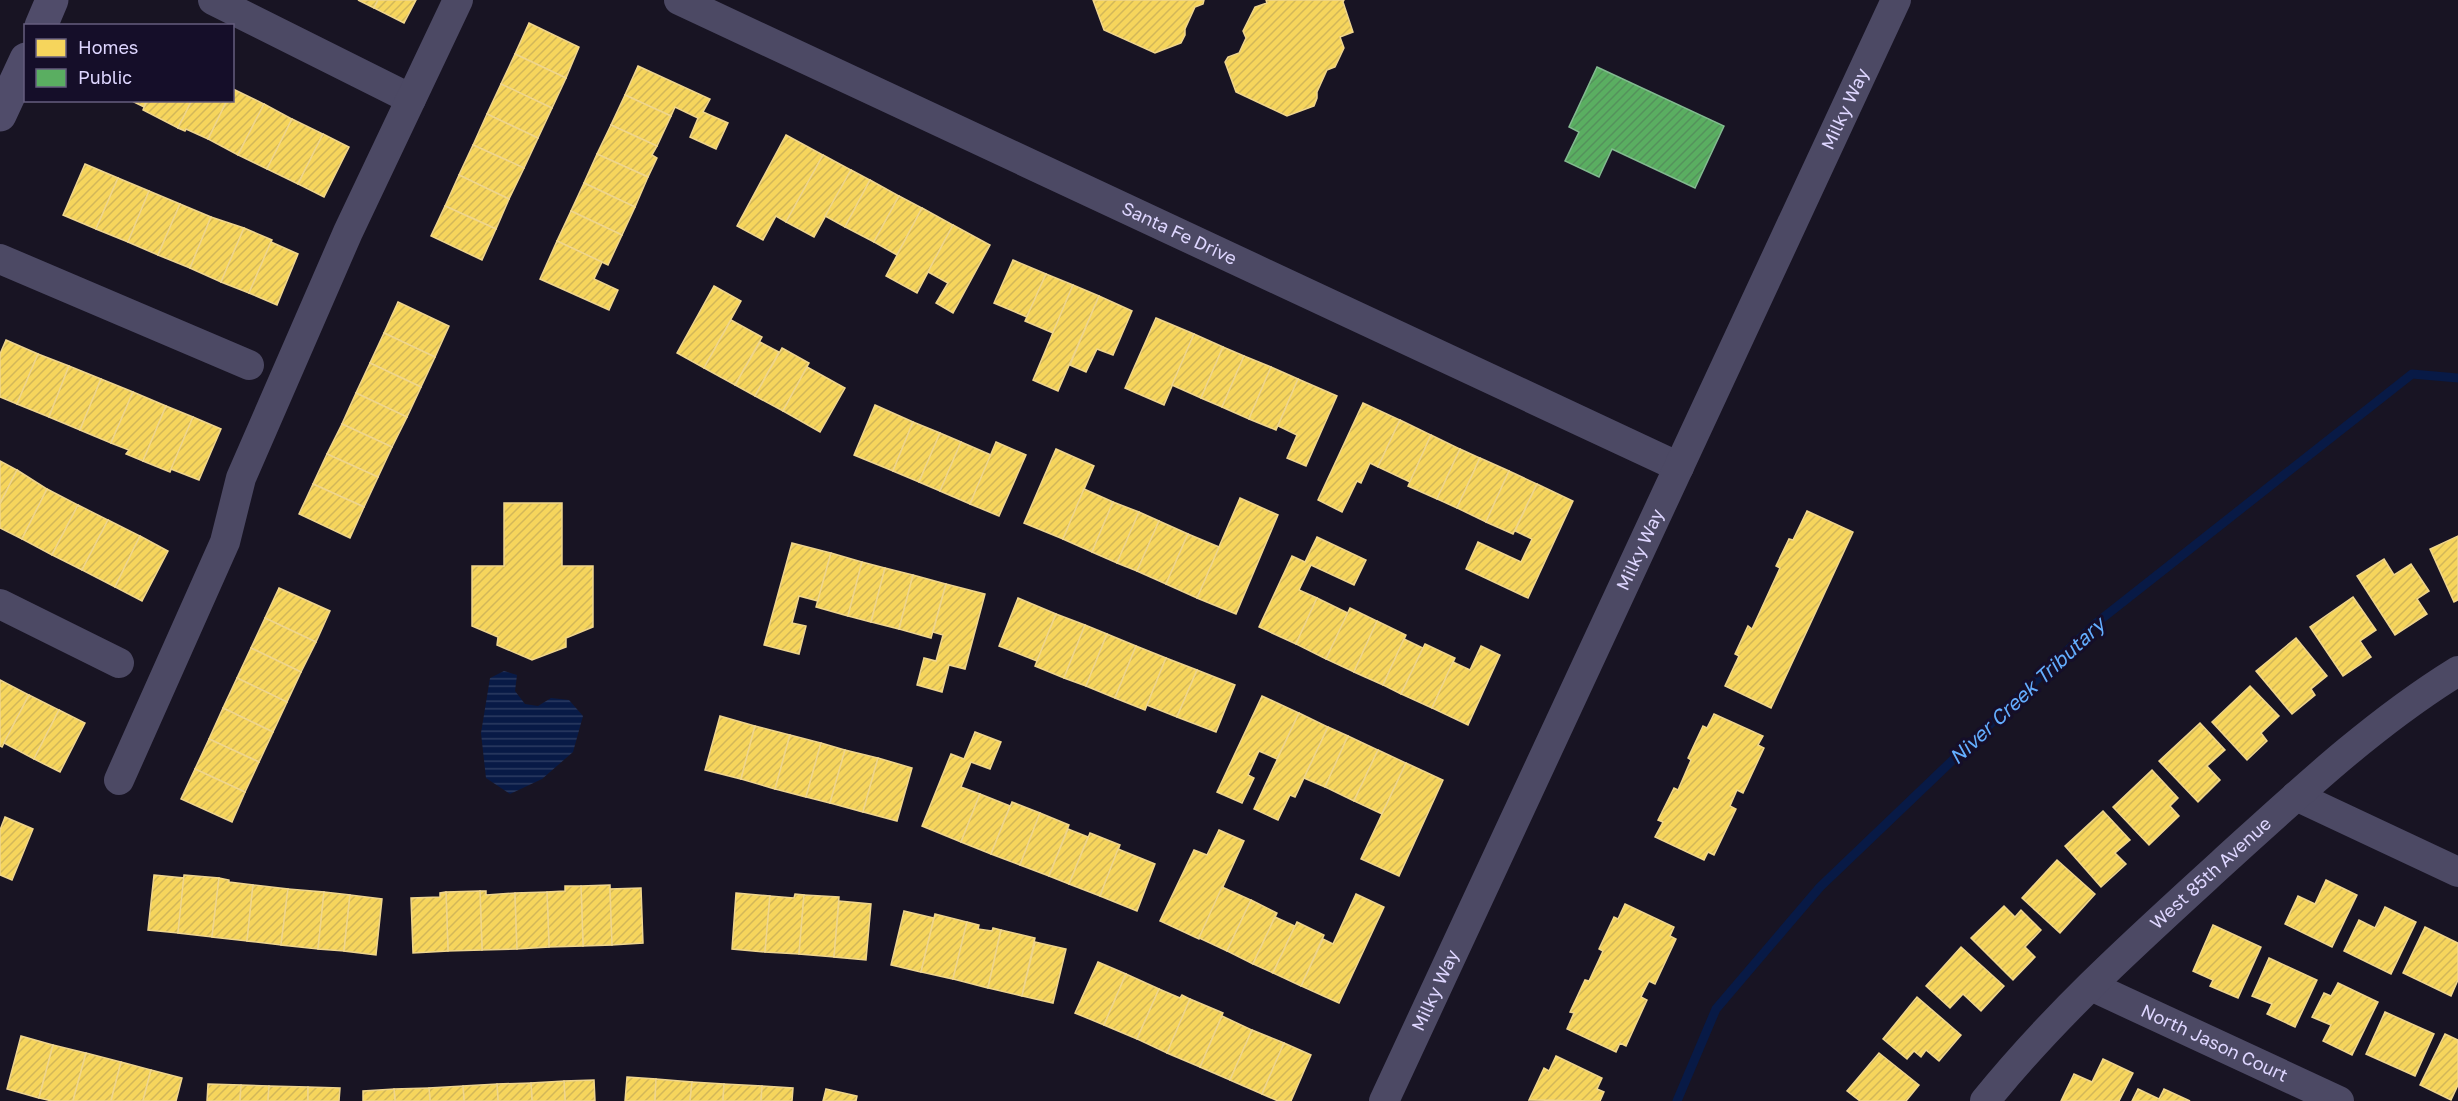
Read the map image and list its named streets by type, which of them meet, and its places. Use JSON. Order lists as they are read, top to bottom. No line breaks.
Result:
{"streets":{"street":["Milky Way","Santa Fe Drive","West 85th Avenue","North Jason Court"]},"crossings":[["Milky Way","Santa Fe Drive"],["West 85th Avenue","North Jason Court"]],"water":["Niver Creek Tributary"],"legend":["Homes","Public"]}
